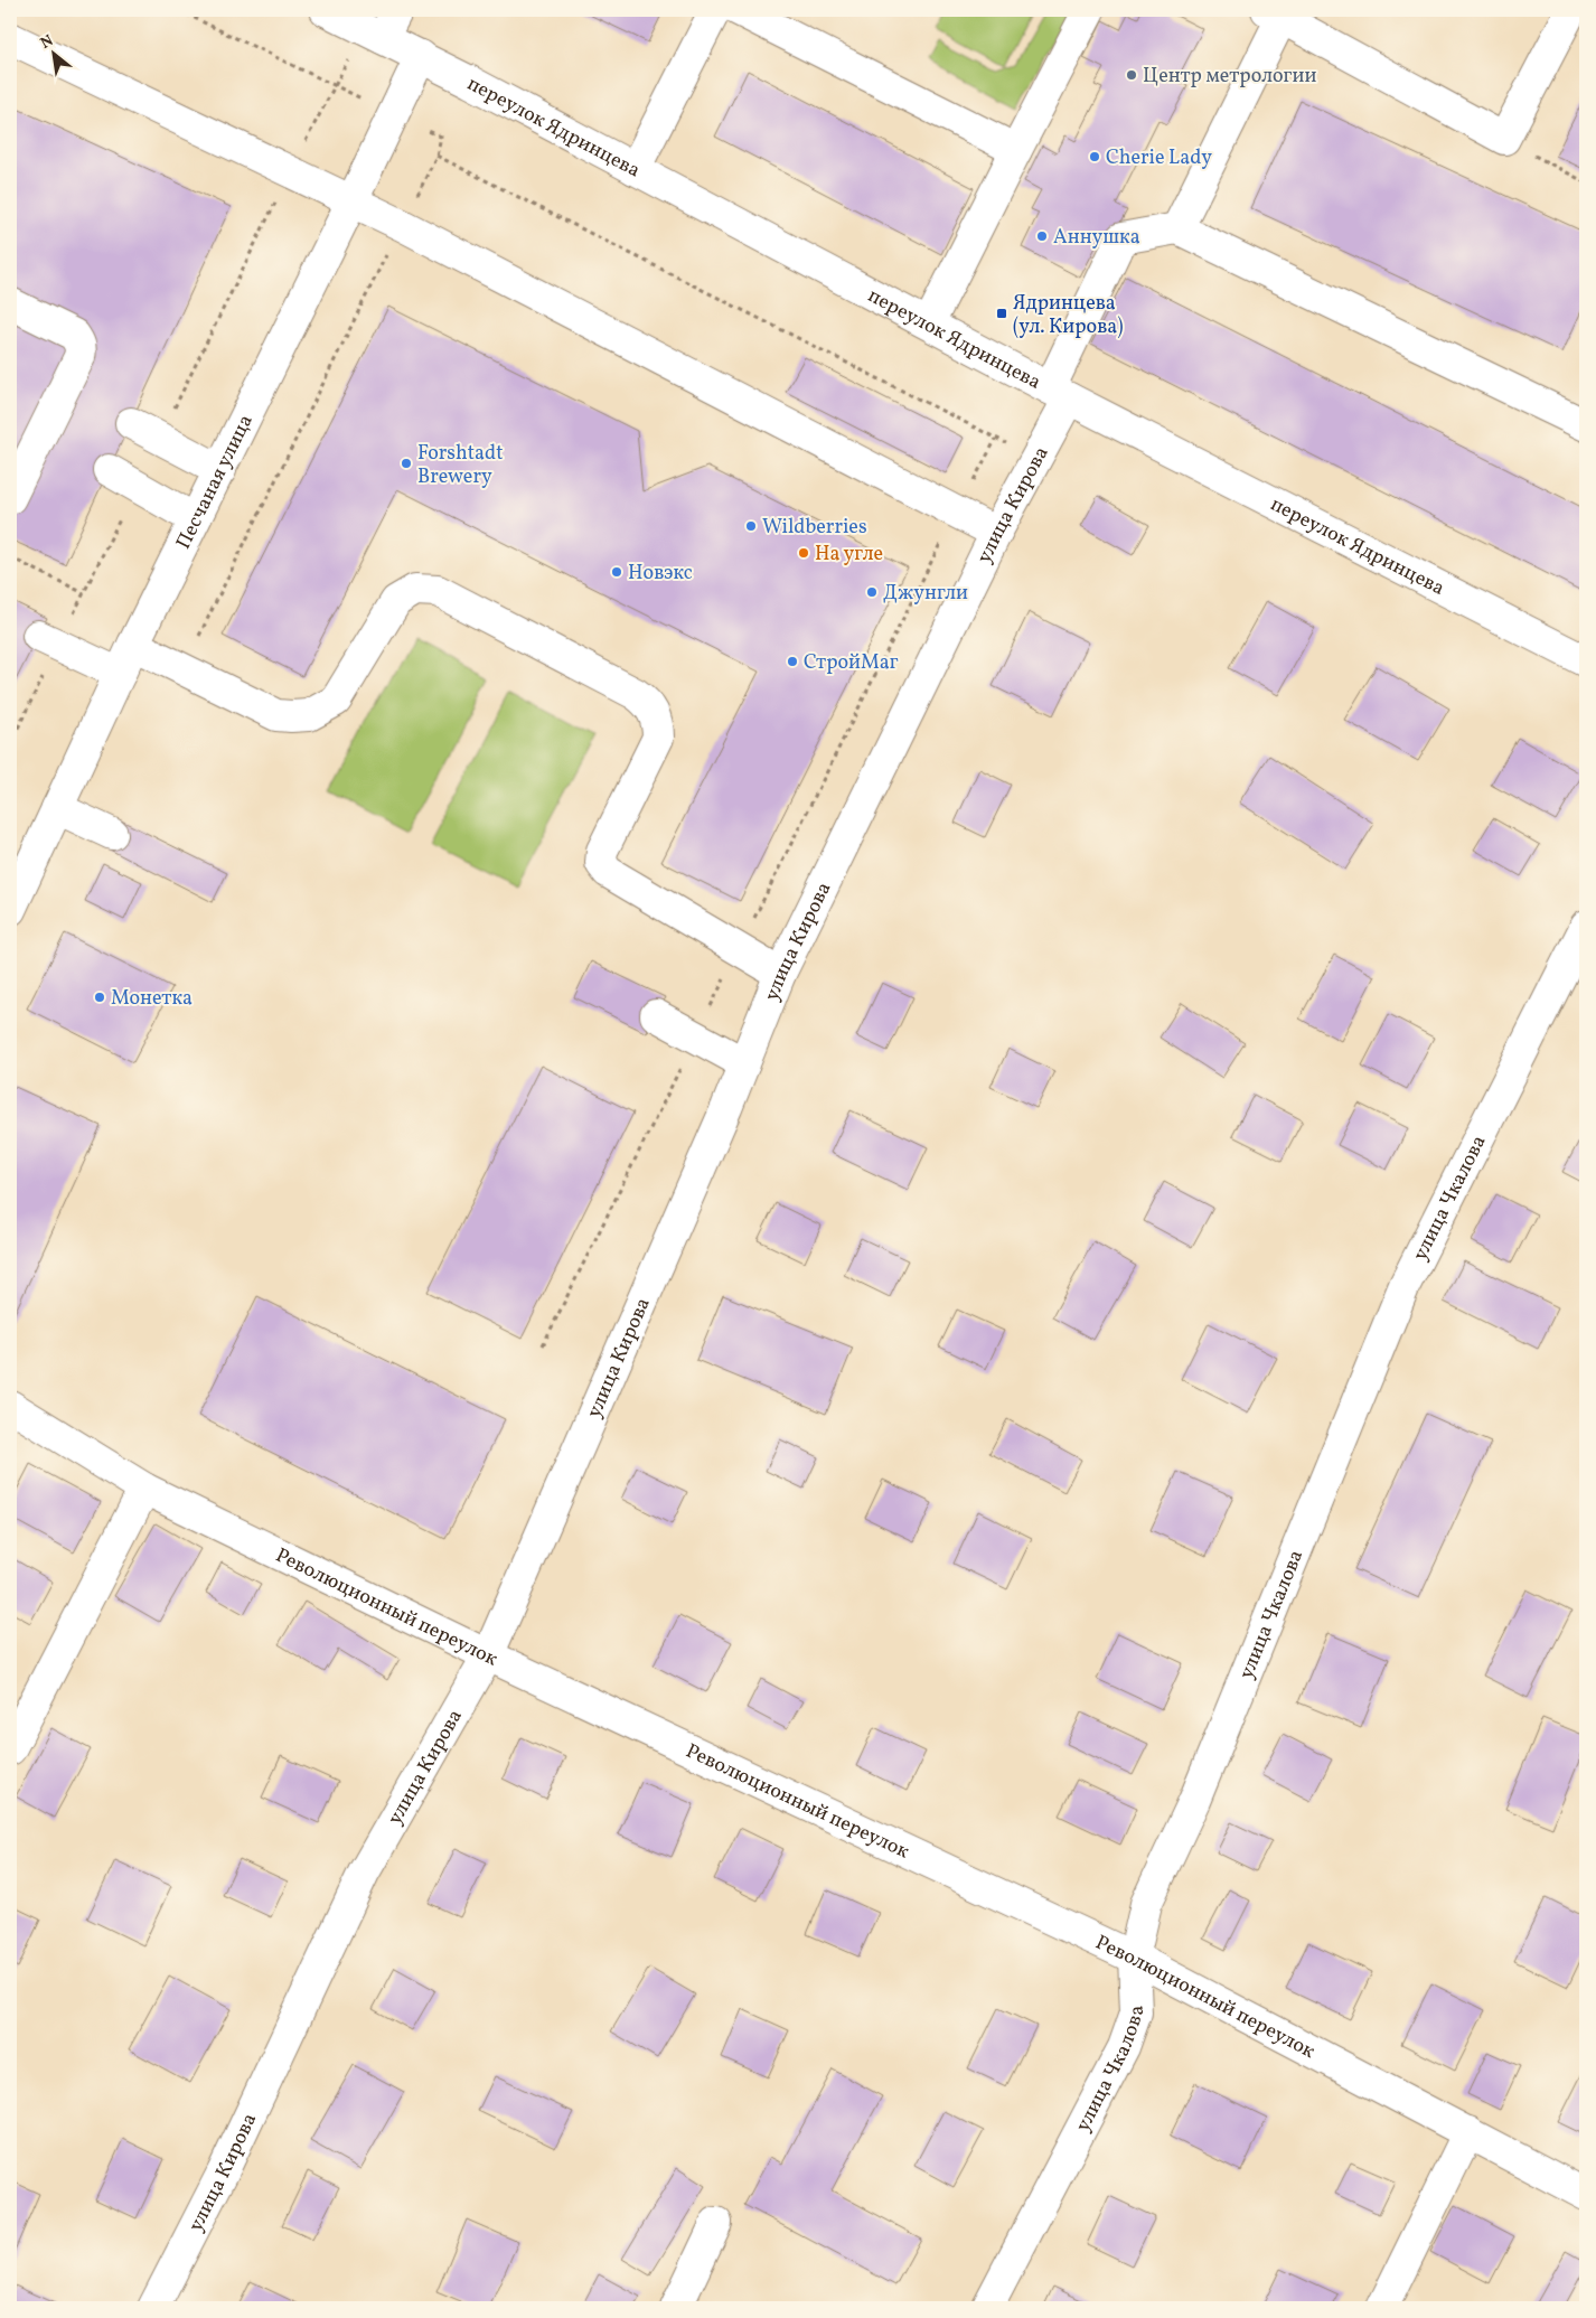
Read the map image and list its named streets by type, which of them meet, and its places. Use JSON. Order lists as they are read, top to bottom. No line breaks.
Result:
{"streets":{"street":["переулок Ядринцева","Песчаная улица","улица Кирова","улица Чкалова","Революционный переулок"]},"crossings":[["переулок Ядринцева","Песчаная улица"],["переулок Ядринцева","улица Кирова"],["улица Кирова","Революционный переулок"],["улица Чкалова","Революционный переулок"]],"places":{"other":["Центр метрологии","Cherie Lady","Аннушка","Forshtadt Brewery","Wildberries","На угле","Новэкс","Джунгли","СтройМаг","Монетка"],"transit":["Ядринцева (ул. Кирова)"]},"north":"top left"}
